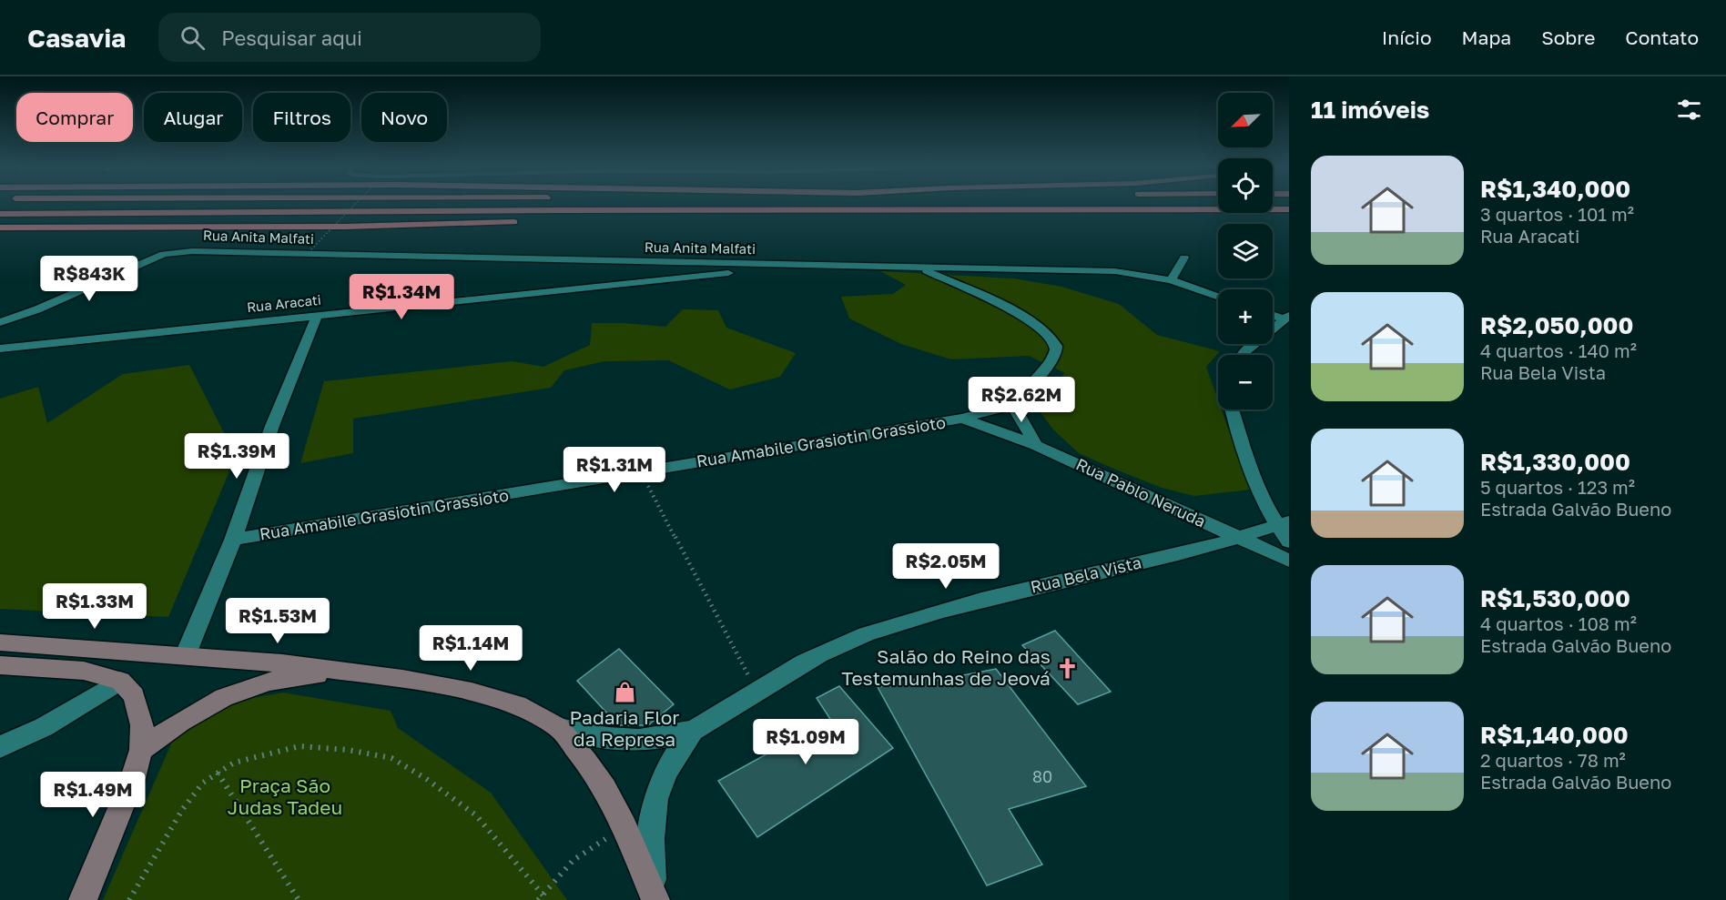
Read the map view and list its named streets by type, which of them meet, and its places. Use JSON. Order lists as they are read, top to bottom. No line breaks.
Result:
{"streets":{"street":["Rua Anita Malfati","Rua Aracati","Rua Amabile Grasiotin Grassioto","Rua Pablo Neruda","Rua Bela Vista"]},"crossings":[["Rua Anita Malfati","Rua Aracati"],["Rua Amabile Grasiotin Grassioto","Rua Pablo Neruda"],["Rua Pablo Neruda","Rua Bela Vista"]],"parks":["Praça São Judas Tadeu"],"places":{"church":["Salão do Reino das Testemunhas de Jeová"],"shop":["Padaria Flor da Represa"]},"house_numbers":["80"],"north":"bottom left","page":{"header":"Casavia","search":"Pesquisar aqui","nav":["Início","Mapa","Sobre","Contato"],"heading":"11 imóveis","map_buttons":["+","−"],"chip":["Comprar","Alugar","Filtros","Novo"],"list":[{"name":"R$1,340,000","note":"3 quartos · 101 m² · Rua Aracati"},{"name":"R$2,050,000","note":"4 quartos · 140 m² · Rua Bela Vista"},{"name":"R$1,330,000","note":"5 quartos · 123 m² · Estrada Galvão Bueno"},{"name":"R$1,530,000","note":"4 quartos · 108 m² · Estrada Galvão Bueno"},{"name":"R$1,140,000","note":"2 quartos · 78 m² · Estrada Galvão Bueno"}],"price":["R$843K","R$1.34M","R$2.62M","R$1.39M","R$1.31M","R$2.05M","R$1.33M","R$1.53M","R$1.14M","R$1.09M","R$1.49M"]}}
